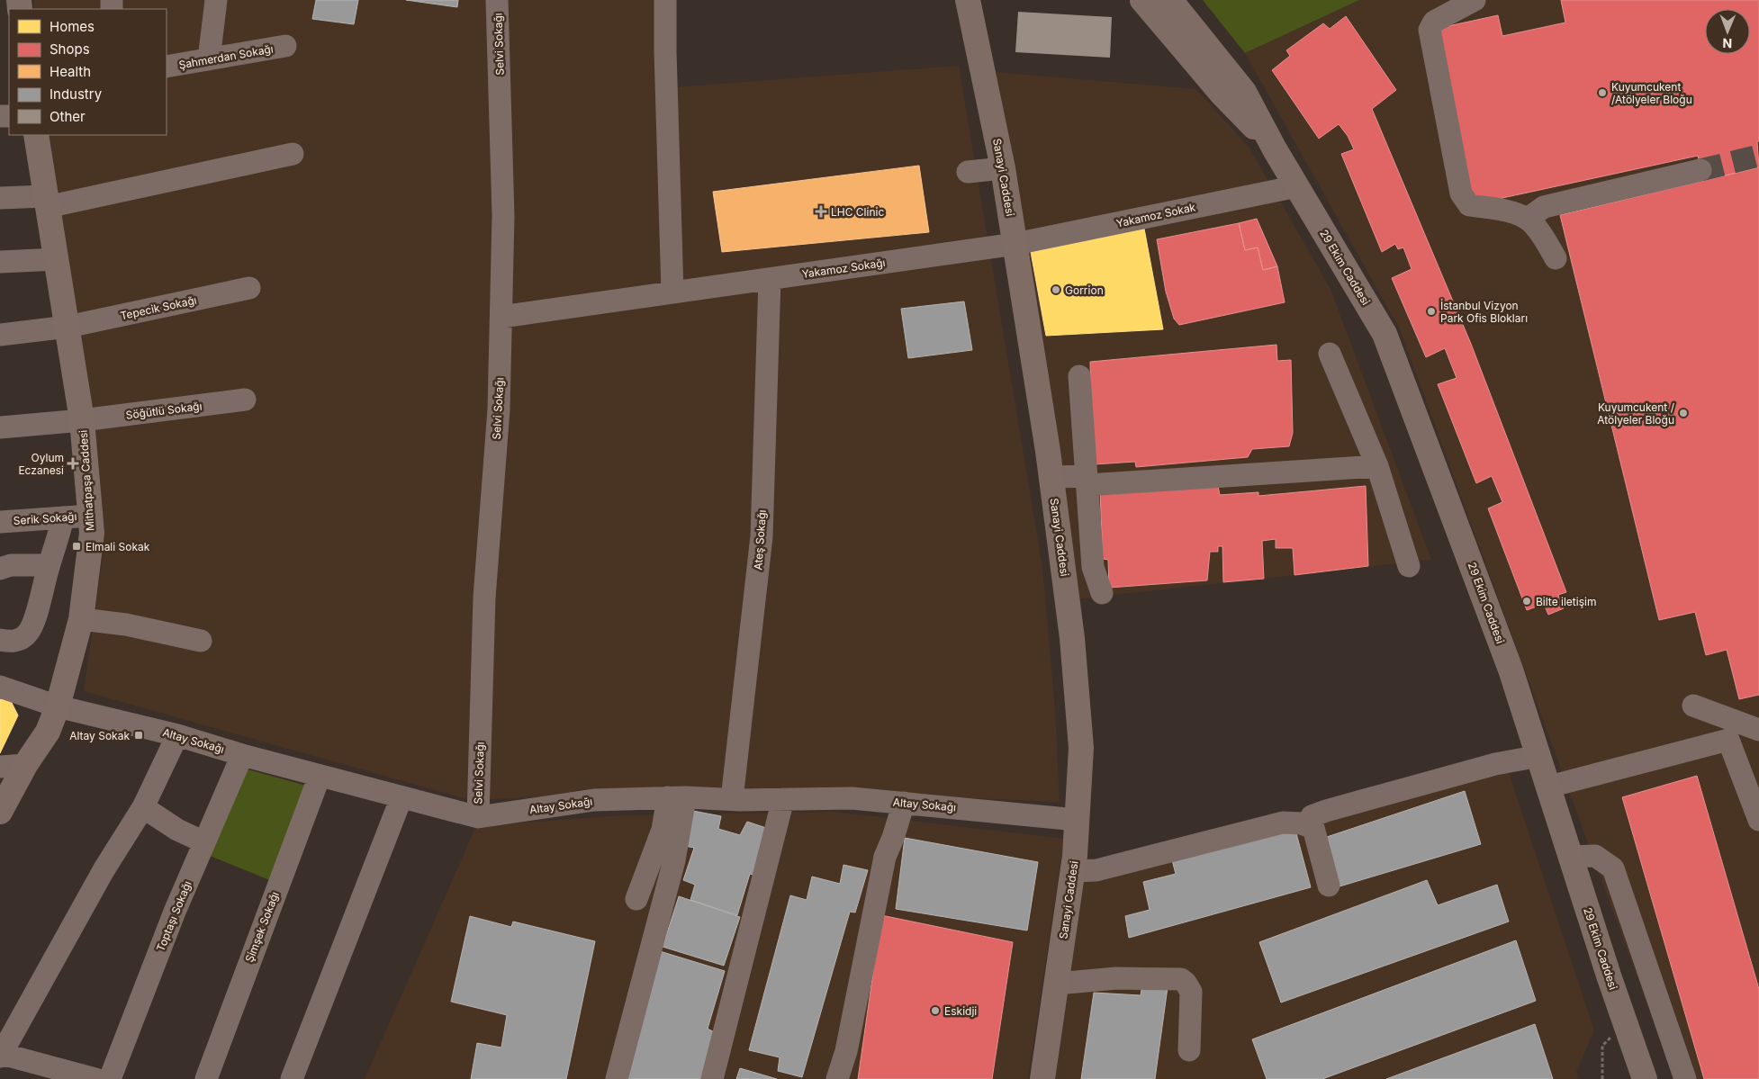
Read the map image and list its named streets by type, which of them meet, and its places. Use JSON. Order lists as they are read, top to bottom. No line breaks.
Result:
{"streets":{"main road":["Sanayi Caddesi","29 Ekim Caddesi","Mithatpaşa Caddesi"],"street":["Selvi Sokağı","Şahmerdan Sokağı","Yakamoz Sokak","Yakamoz Sokağı","Tepecik Sokağı","Söğütlü Sokağı","Serik Sokağı","Ateş Sokağı","Altay Sokağı","Toptaşı Sokağı","Şimşek Sokağı"]},"crossings":[["Selvi Sokağı","Yakamoz Sokağı"],["Selvi Sokağı","Altay Sokağı"],["Sanayi Caddesi","Yakamoz Sokak"],["Sanayi Caddesi","Yakamoz Sokağı"],["Sanayi Caddesi","Altay Sokağı"],["Yakamoz Sokak","29 Ekim Caddesi"],["Yakamoz Sokak","Yakamoz Sokağı"],["Yakamoz Sokağı","Ateş Sokağı"],["Tepecik Sokağı","Mithatpaşa Caddesi"],["Söğütlü Sokağı","Mithatpaşa Caddesi"],["Mithatpaşa Caddesi","Serik Sokağı"],["Mithatpaşa Caddesi","Altay Sokağı"],["Ateş Sokağı","Altay Sokağı"],["Altay Sokağı","Toptaşı Sokağı"],["Altay Sokağı","Şimşek Sokağı"]],"places":{"other":["Kuyumcukent /Atölyeler Bloğu","Gorrion","İstanbul Vizyon Park Ofis Blokları","Kuyumcukent / Atölyeler Bloğu","Bilte iletişim","Eskidji"],"health":["LHC Clinic","Oylum Eczanesi"],"transit":["Elmali Sokak","Altay Sokak"]},"legend":["Homes","Shops","Health","Industry","Other"],"north":"bottom"}
